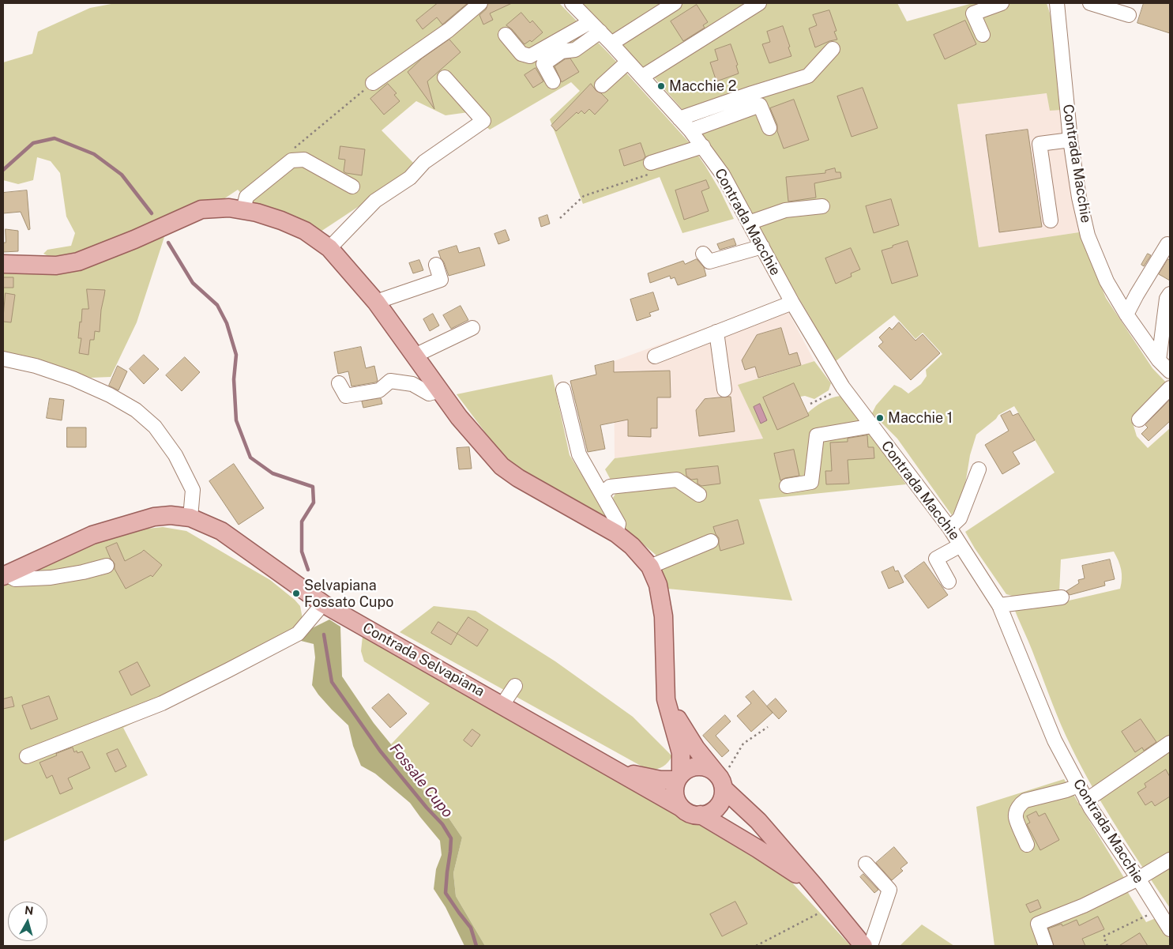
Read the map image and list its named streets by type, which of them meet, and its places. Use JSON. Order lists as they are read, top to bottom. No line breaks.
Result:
{"streets":{"main road":["Contrada Selvapiana"],"street":["Contrada Macchie"]},"water":["Fossale Cupo"],"places":["Macchie 2","Macchie 1","Selvapiana Fossato Cupo"],"north":"top"}
